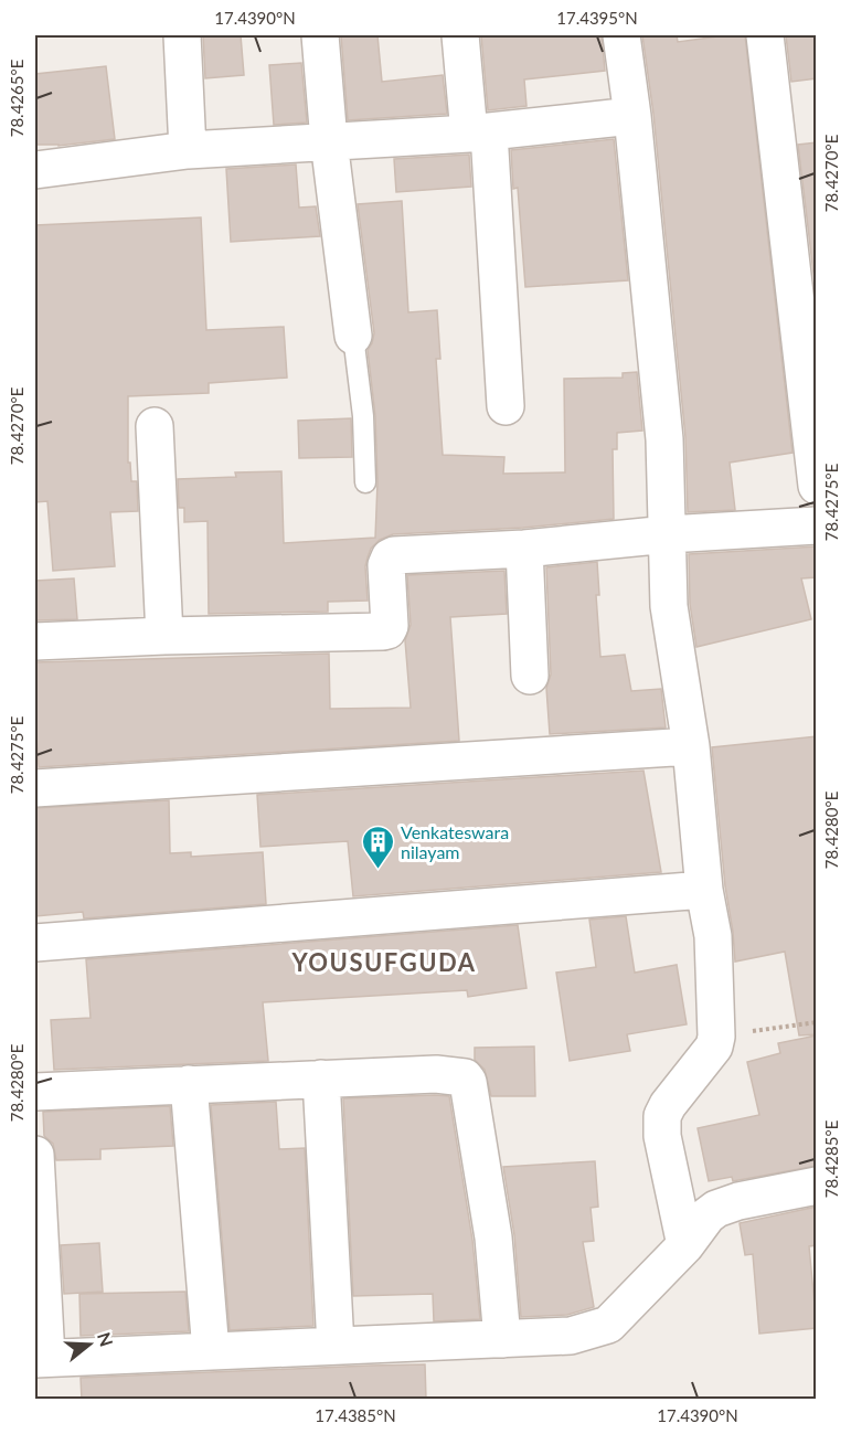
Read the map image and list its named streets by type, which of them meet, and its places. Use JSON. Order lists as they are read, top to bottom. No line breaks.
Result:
{"districts":["YOUSUFGUDA"],"places":{"building":["Venkateswara nilayam"]},"north":"right","coordinates":["17.4390°N","17.4395°N","78.4265°E","78.4270°E","78.4275°E","78.4280°E","78.4285°E","17.4385°N"]}
